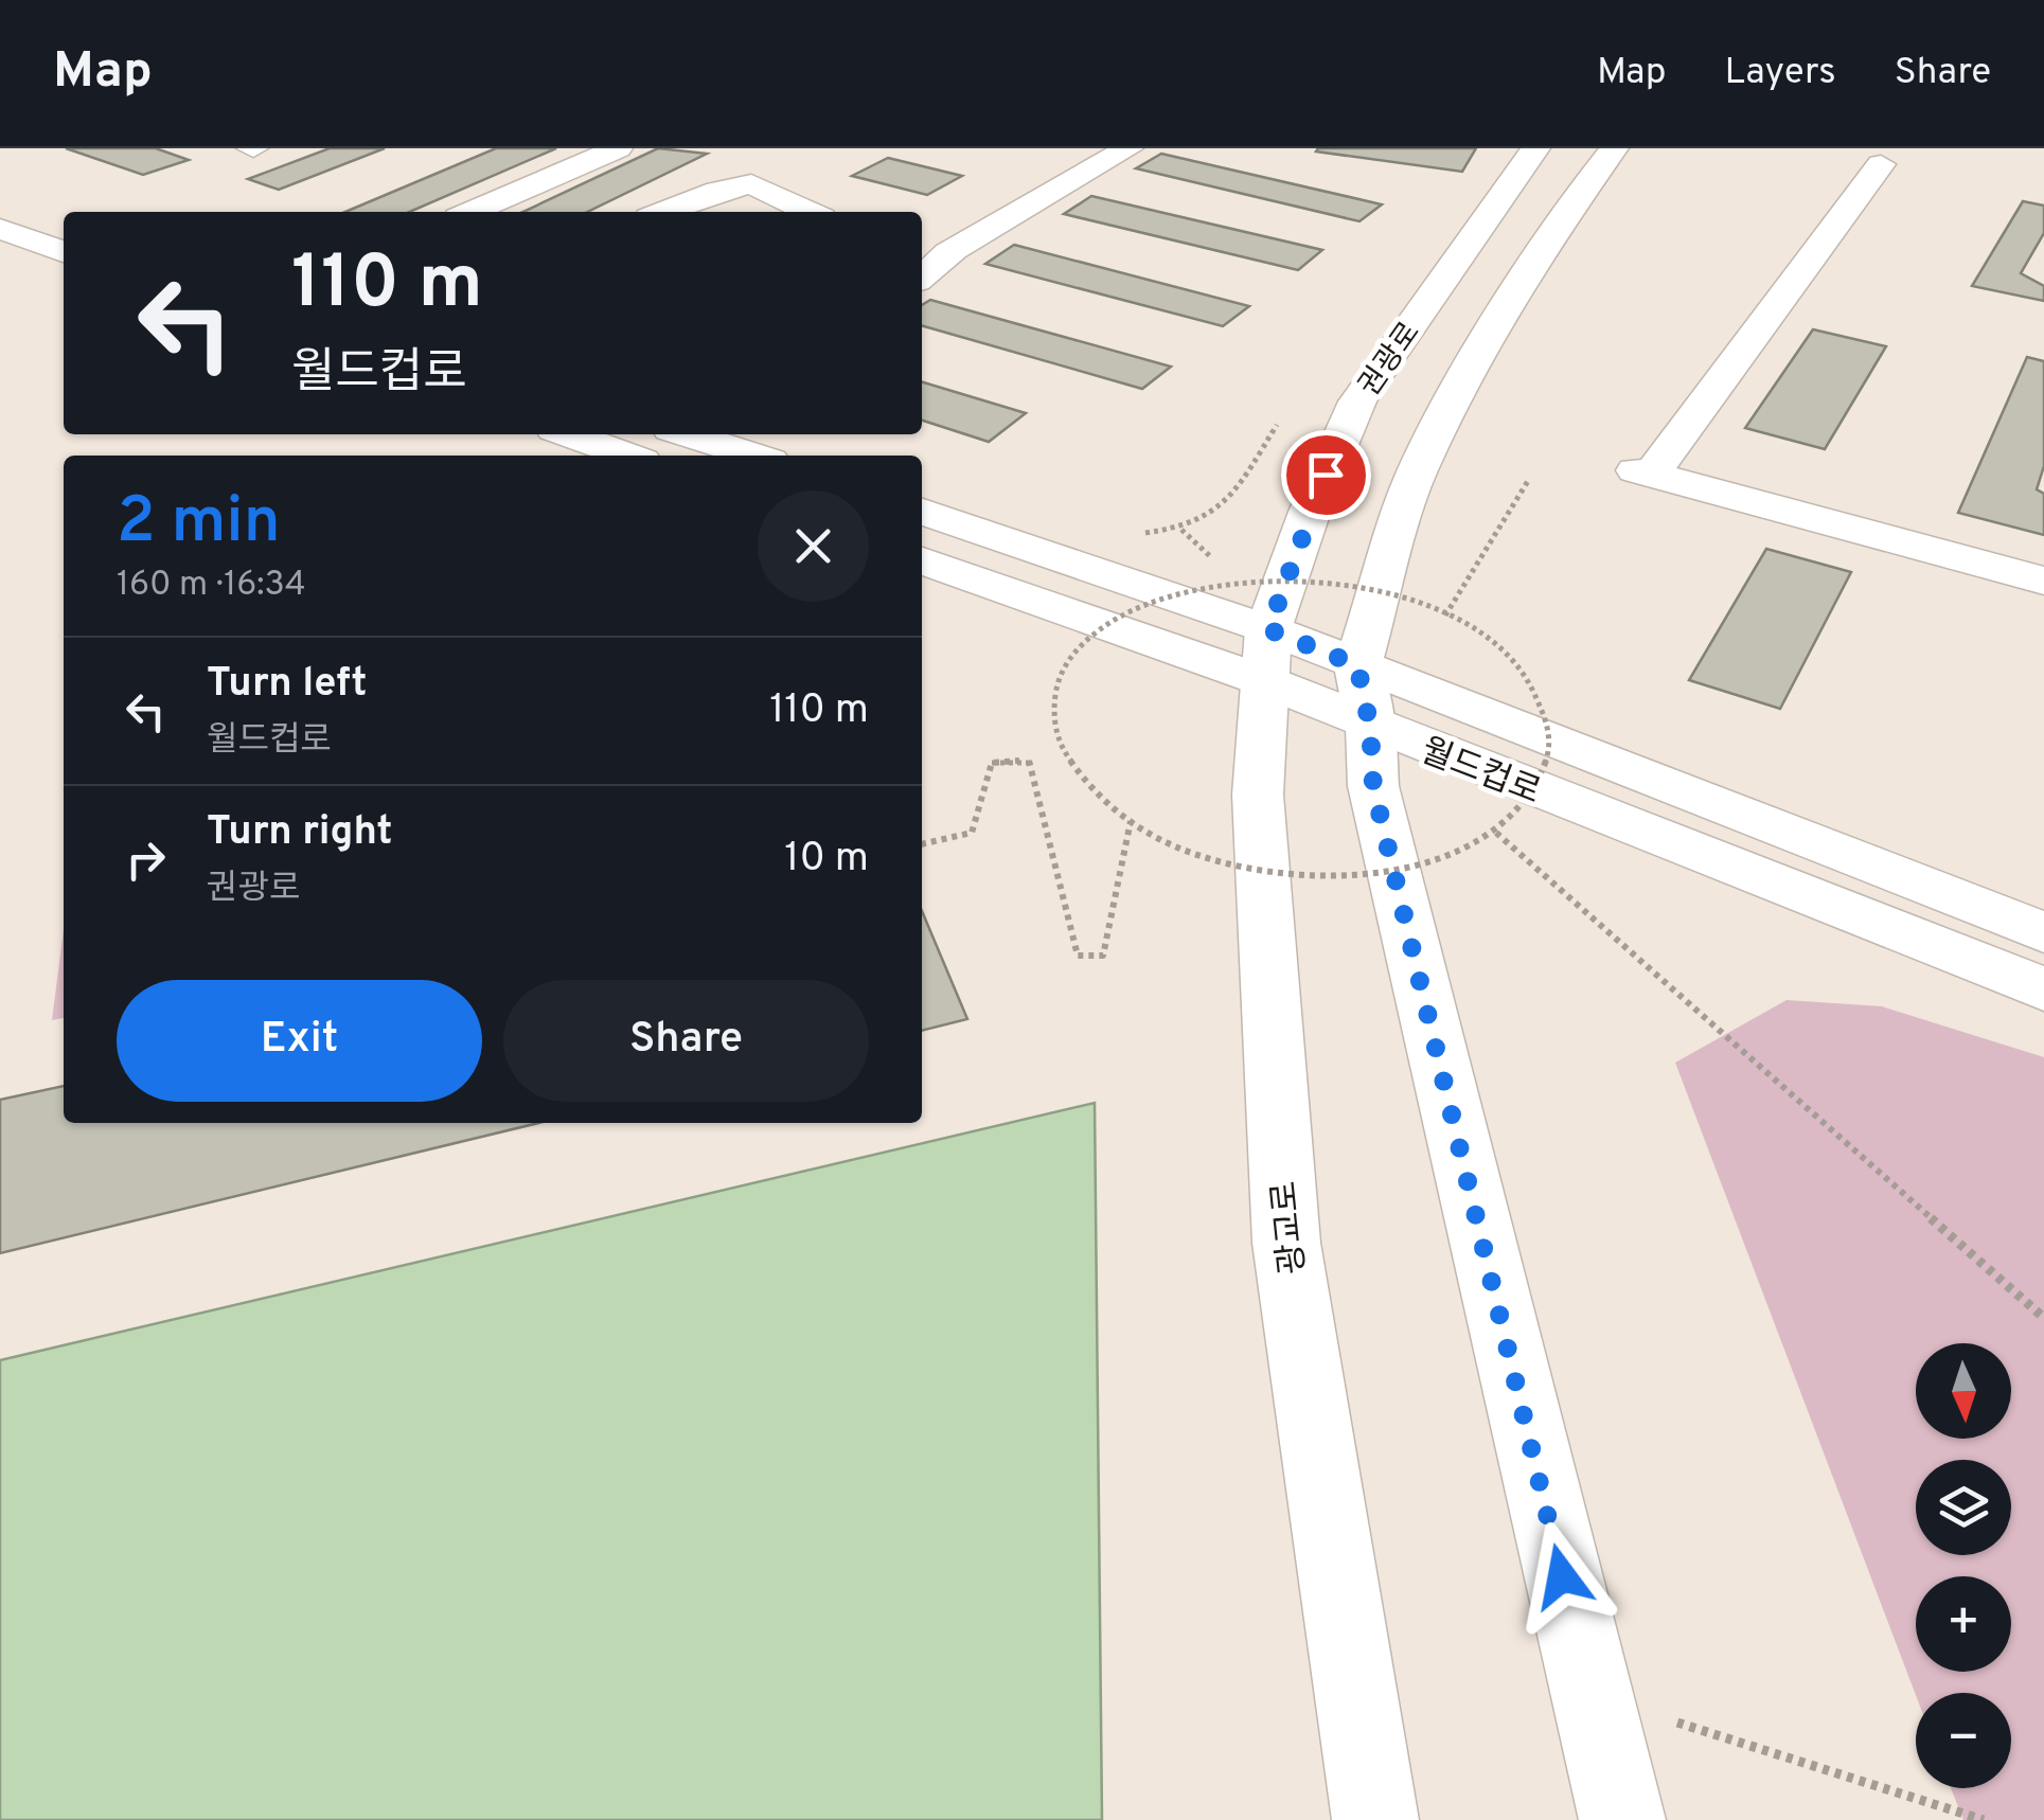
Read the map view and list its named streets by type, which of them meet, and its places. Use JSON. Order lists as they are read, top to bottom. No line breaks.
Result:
{"streets":{"street":["권광로","월드컵로","광교로"]},"crossings":[["권광로","월드컵로"],["권광로","광교로"],["월드컵로","광교로"]],"north":"bottom","page":{"header":"Map","nav":["Map","Layers","Share"],"turn":["110 m","월드컵로"],"heading":["2 min","160 m · 16:34"],"list":[{"name":"Turn left","note":"월드컵로","value":"110 m"},{"name":"Turn right","note":"권광로","value":"10 m"}],"buttons":["Exit","Share"],"map_buttons":["+","−"]}}
